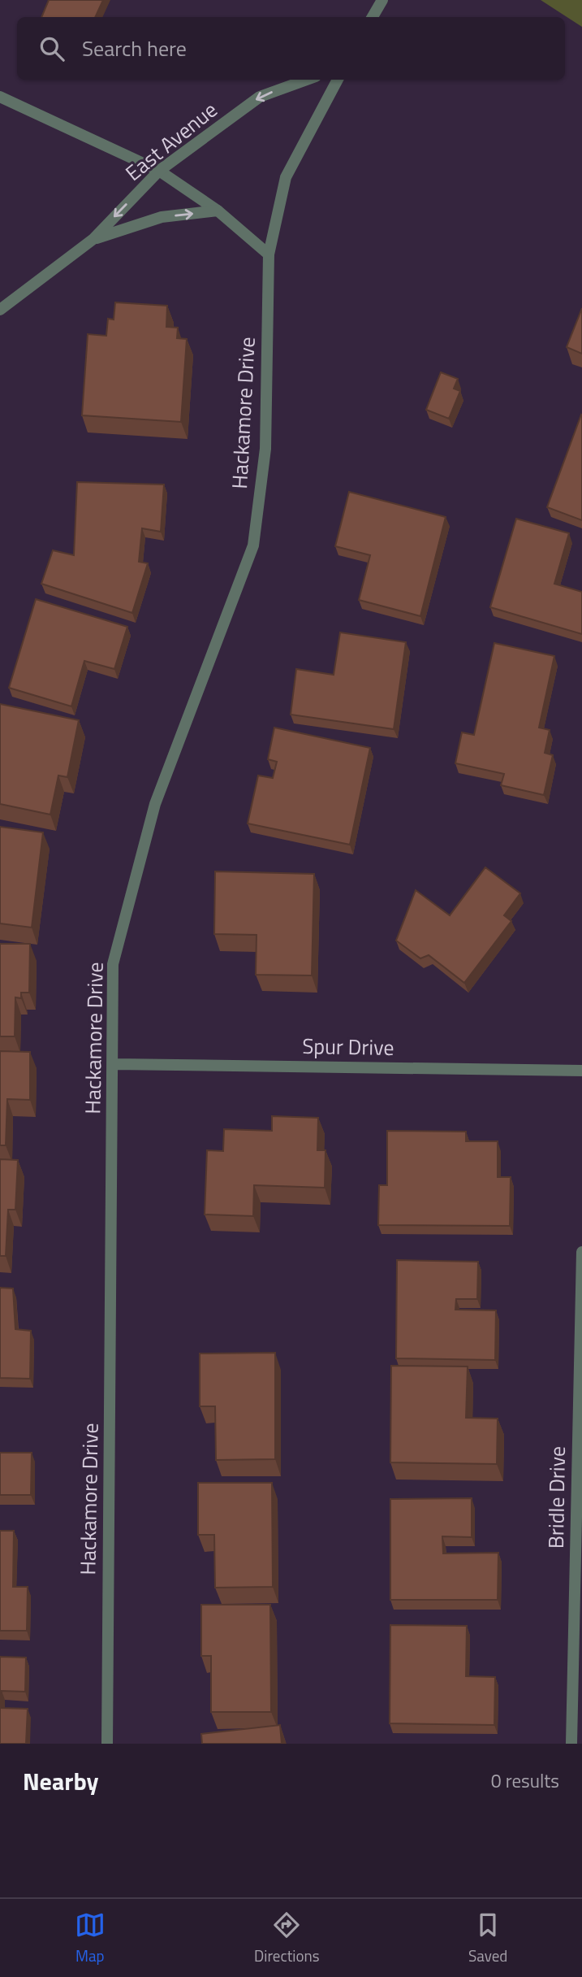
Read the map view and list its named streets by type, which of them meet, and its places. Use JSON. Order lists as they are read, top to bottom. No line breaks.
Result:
{"streets":{"street":["East Avenue","Hackamore Drive","Spur Drive","Bridle Drive"]},"crossings":[["Hackamore Drive","Spur Drive"]],"page":{"search":"Search here","heading":["Nearby","0 results"],"nav":["Map","Directions","Saved"]}}
